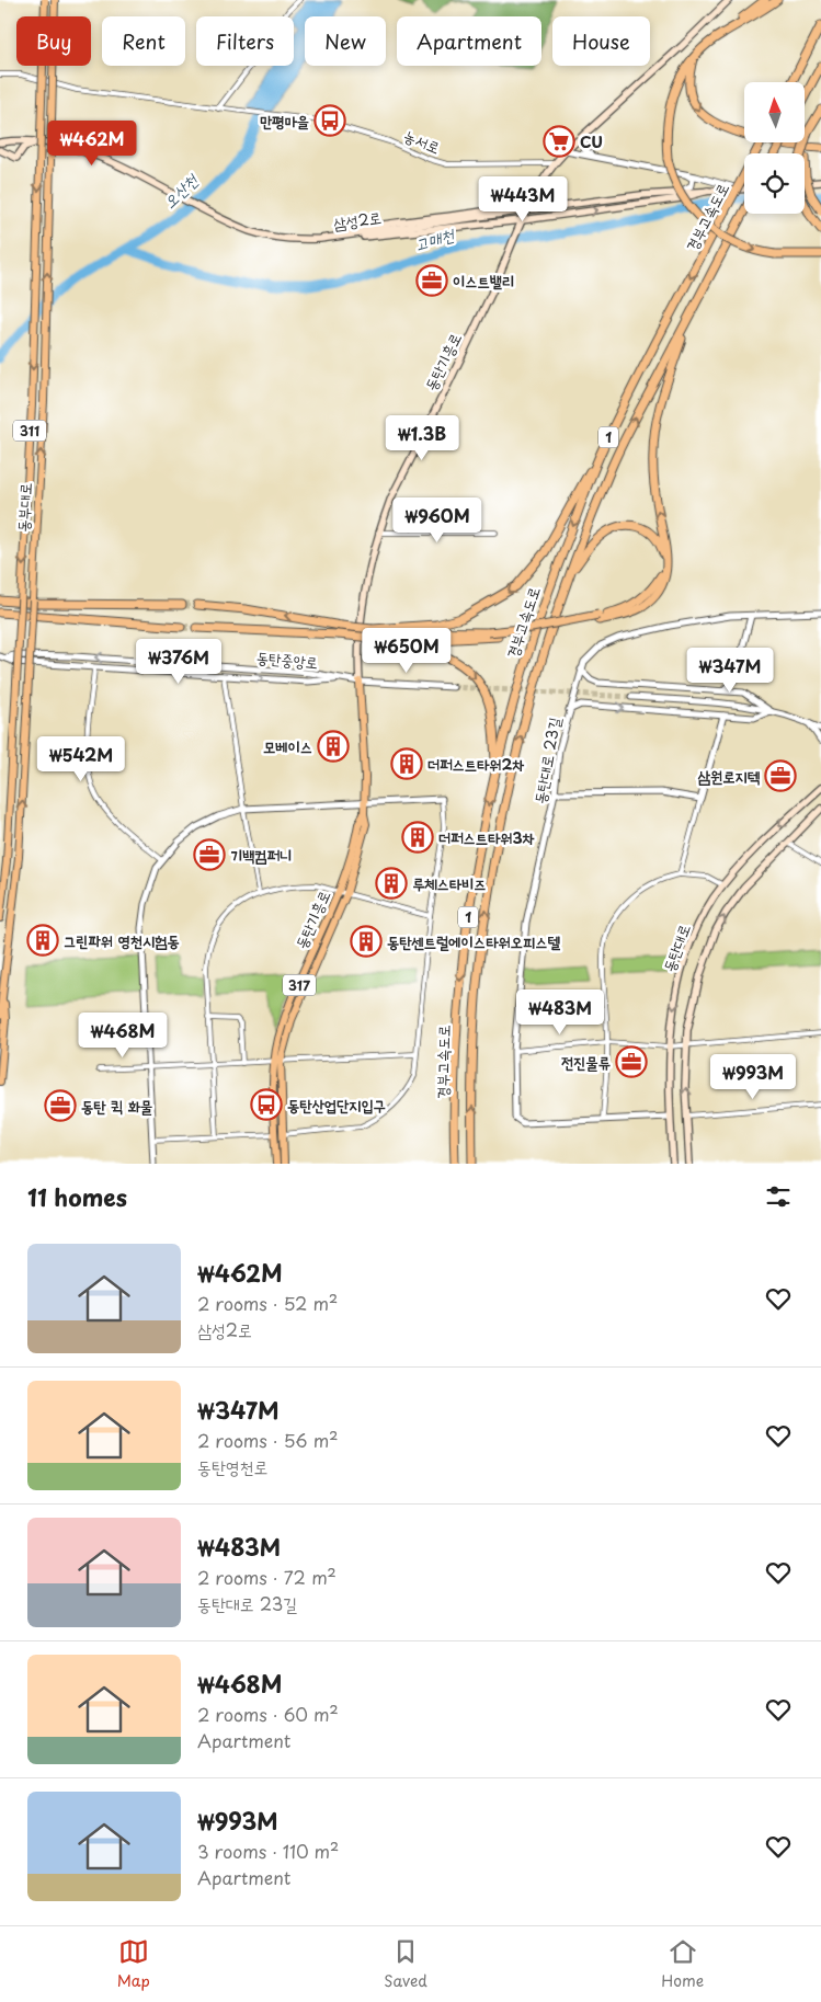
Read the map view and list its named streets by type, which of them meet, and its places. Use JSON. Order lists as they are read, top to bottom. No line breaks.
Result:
{"streets":{"highway":["경부고속도로","1"],"main road":["삼성2로","동탄기흥로","311","동부대로","동탄대로","317"],"street":["농서로","동탄중앙로","동탄대로 23길"]},"crossings":[["농서로","동탄기흥로"],["동탄기흥로","동탄중앙로"],["동탄대로 23길","동탄대로"]],"water":["오산천","고매천"],"places":{"bus stop":["만평마을","동탄산업단지입구"],"supermarket":["CU"],"office":["이스트밸리","삼원로지텍","기백컴퍼니","전진물류","동탄 퀵 화물"],"building":["모베이스","더퍼스트타워2차","더퍼스트타워3차","루체스타비즈","그린파워 영천시험동","동탄센트럴에이스타워오피스텔"]},"north":"top","page":{"chip":["Buy","Rent","Filters","New","Apartment","House"],"price":["₩462M","₩443M","₩1.3B","₩960M","₩650M","₩376M","₩347M","₩542M","₩483M","₩468M","₩993M"],"heading":"11 homes","list":[{"name":"₩462M","note":"2 rooms · 52 m² · 삼성2로"},{"name":"₩347M","note":"2 rooms · 56 m² · 동탄영천로"},{"name":"₩483M","note":"2 rooms · 72 m² · 동탄대로 23길"},{"name":"₩468M","note":"2 rooms · 60 m² · Apartment"},{"name":"₩993M","note":"3 rooms · 110 m² · Apartment"}],"tabs":["Map","Saved","Home"]}}
